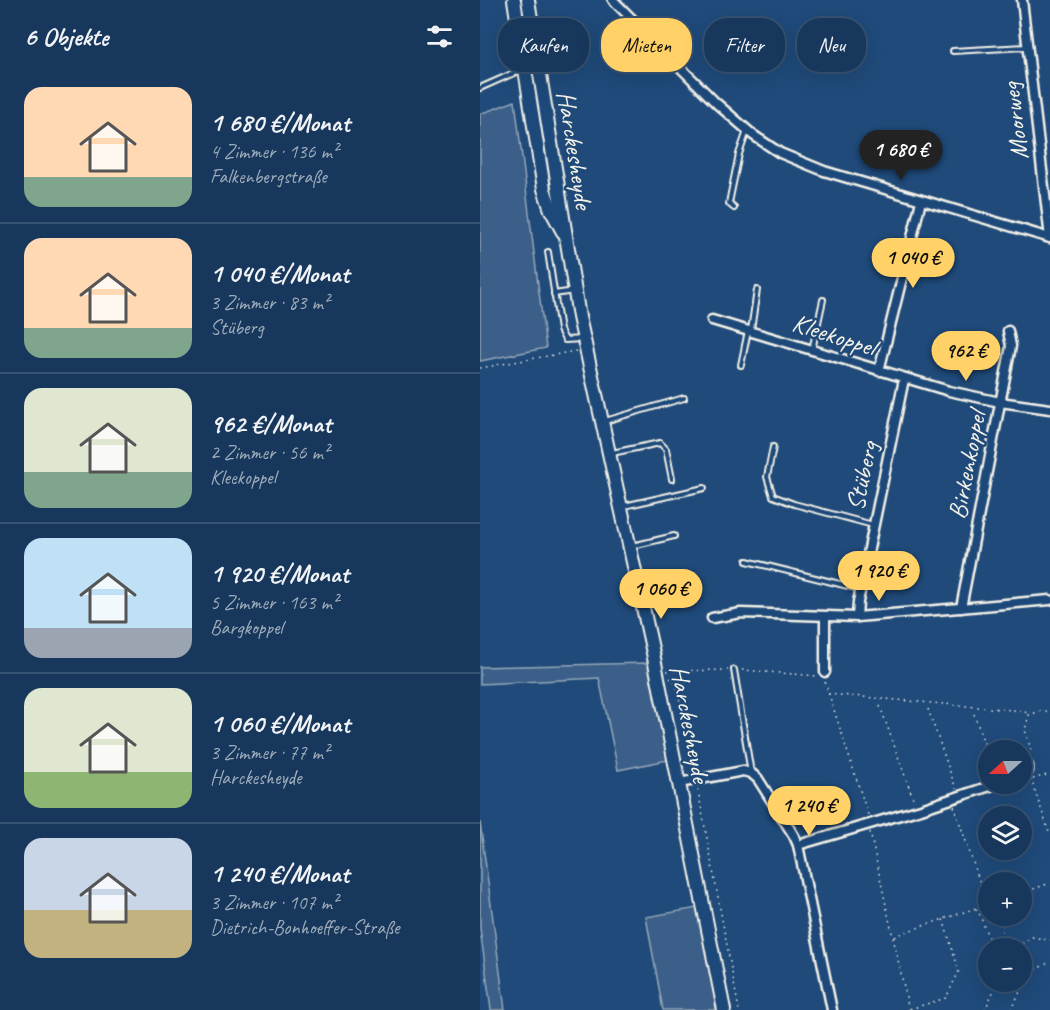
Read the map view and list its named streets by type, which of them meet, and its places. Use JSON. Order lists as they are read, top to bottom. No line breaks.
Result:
{"streets":{"main road":["Harckesheyde"],"street":["Moorweg","Kleekoppel","Birkenkoppel","Stüberg"]},"crossings":[["Kleekoppel","Birkenkoppel"],["Kleekoppel","Stüberg"]],"north":"left","page":{"heading":"6 Objekte","chip":["Kaufen","Mieten","Filter","Neu"],"list":[{"name":"1 680 €/Monat","note":"4 Zimmer · 136 m² · Falkenbergstraße"},{"name":"1 040 €/Monat","note":"3 Zimmer · 83 m² · Stüberg"},{"name":"962 €/Monat","note":"2 Zimmer · 56 m² · Kleekoppel"},{"name":"1 920 €/Monat","note":"5 Zimmer · 163 m² · Bargkoppel"},{"name":"1 060 €/Monat","note":"3 Zimmer · 77 m² · Harckesheyde"},{"name":"1 240 €/Monat","note":"3 Zimmer · 107 m² · Dietrich-Bonhoeffer-Straße"}],"price":["1 680 €","1 040 €","962 €","1 920 €","1 060 €","1 240 €"],"map_buttons":["+","−"]}}
